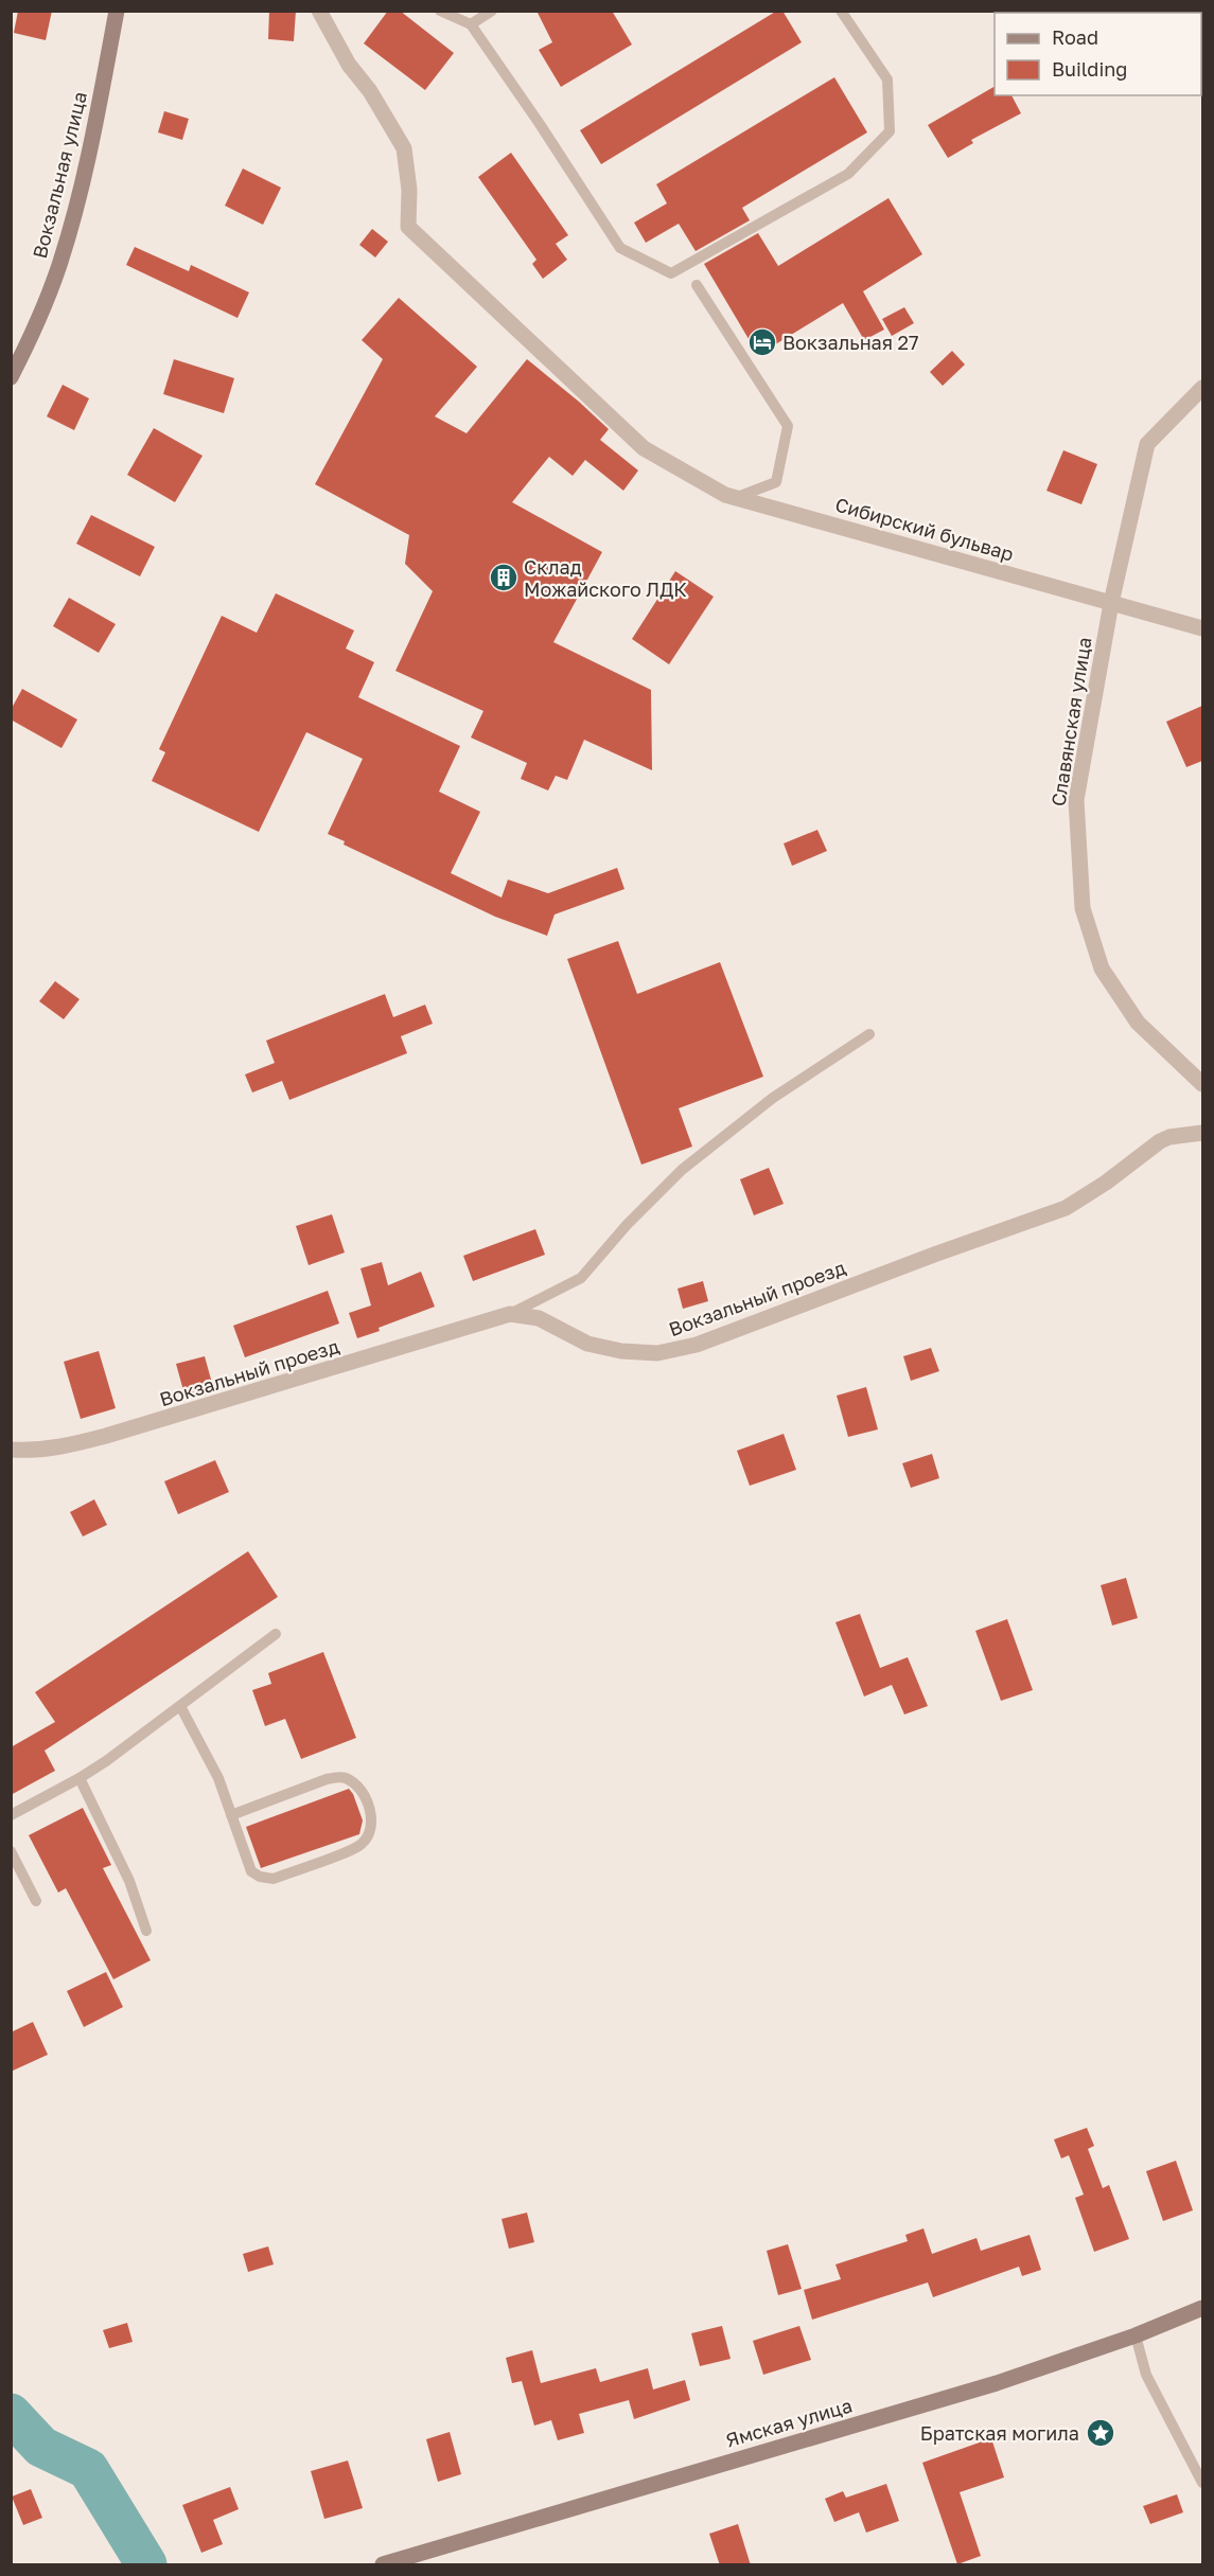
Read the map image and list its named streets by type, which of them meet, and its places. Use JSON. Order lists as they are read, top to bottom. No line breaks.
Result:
{"streets":{"main road":["Вокзальная улица","Ямская улица"],"street":["Сибирский бульвар","Славянская улица","Вокзальный проезд"]},"crossings":[["Сибирский бульвар","Славянская улица"]],"places":{"hotel":["Вокзальная 27"],"building":["Склад Можайского ЛДК"],"place":["Братская могила"]},"legend":["Road","Building"]}
